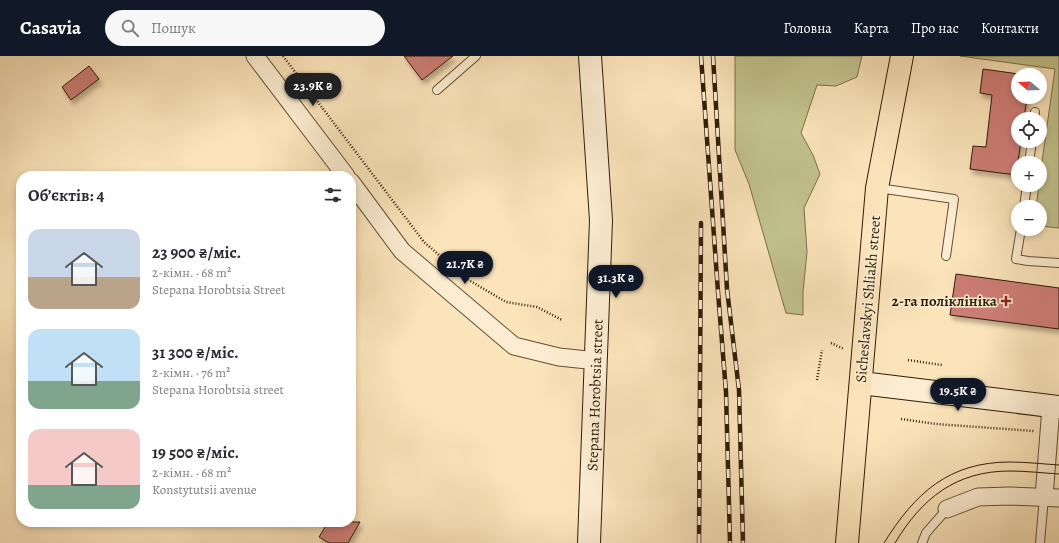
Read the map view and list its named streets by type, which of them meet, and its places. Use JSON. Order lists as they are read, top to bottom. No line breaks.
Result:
{"streets":{"main road":["Sicheslavskyi Shliakh street","Stepana Horobtsia street"]},"places":{"health":["2-га поліклініка"]},"north":"left","page":{"header":"Casavia","search":"Пошук","nav":["Головна","Карта","Про нас","Контакти"],"map_buttons":["+","−"],"price":["23.9K ₴","21.7K ₴","31.3K ₴","19.5K ₴"],"heading":"Об’єктів: 4","list":[{"name":"23 900 ₴/міс.","note":"2-кімн. · 68 m² · Stepana Horobtsia Street"},{"name":"31 300 ₴/міс.","note":"2-кімн. · 76 m² · Stepana Horobtsia street"},{"name":"19 500 ₴/міс.","note":"2-кімн. · 68 m² · Konstytutsii avenue"}]}}
